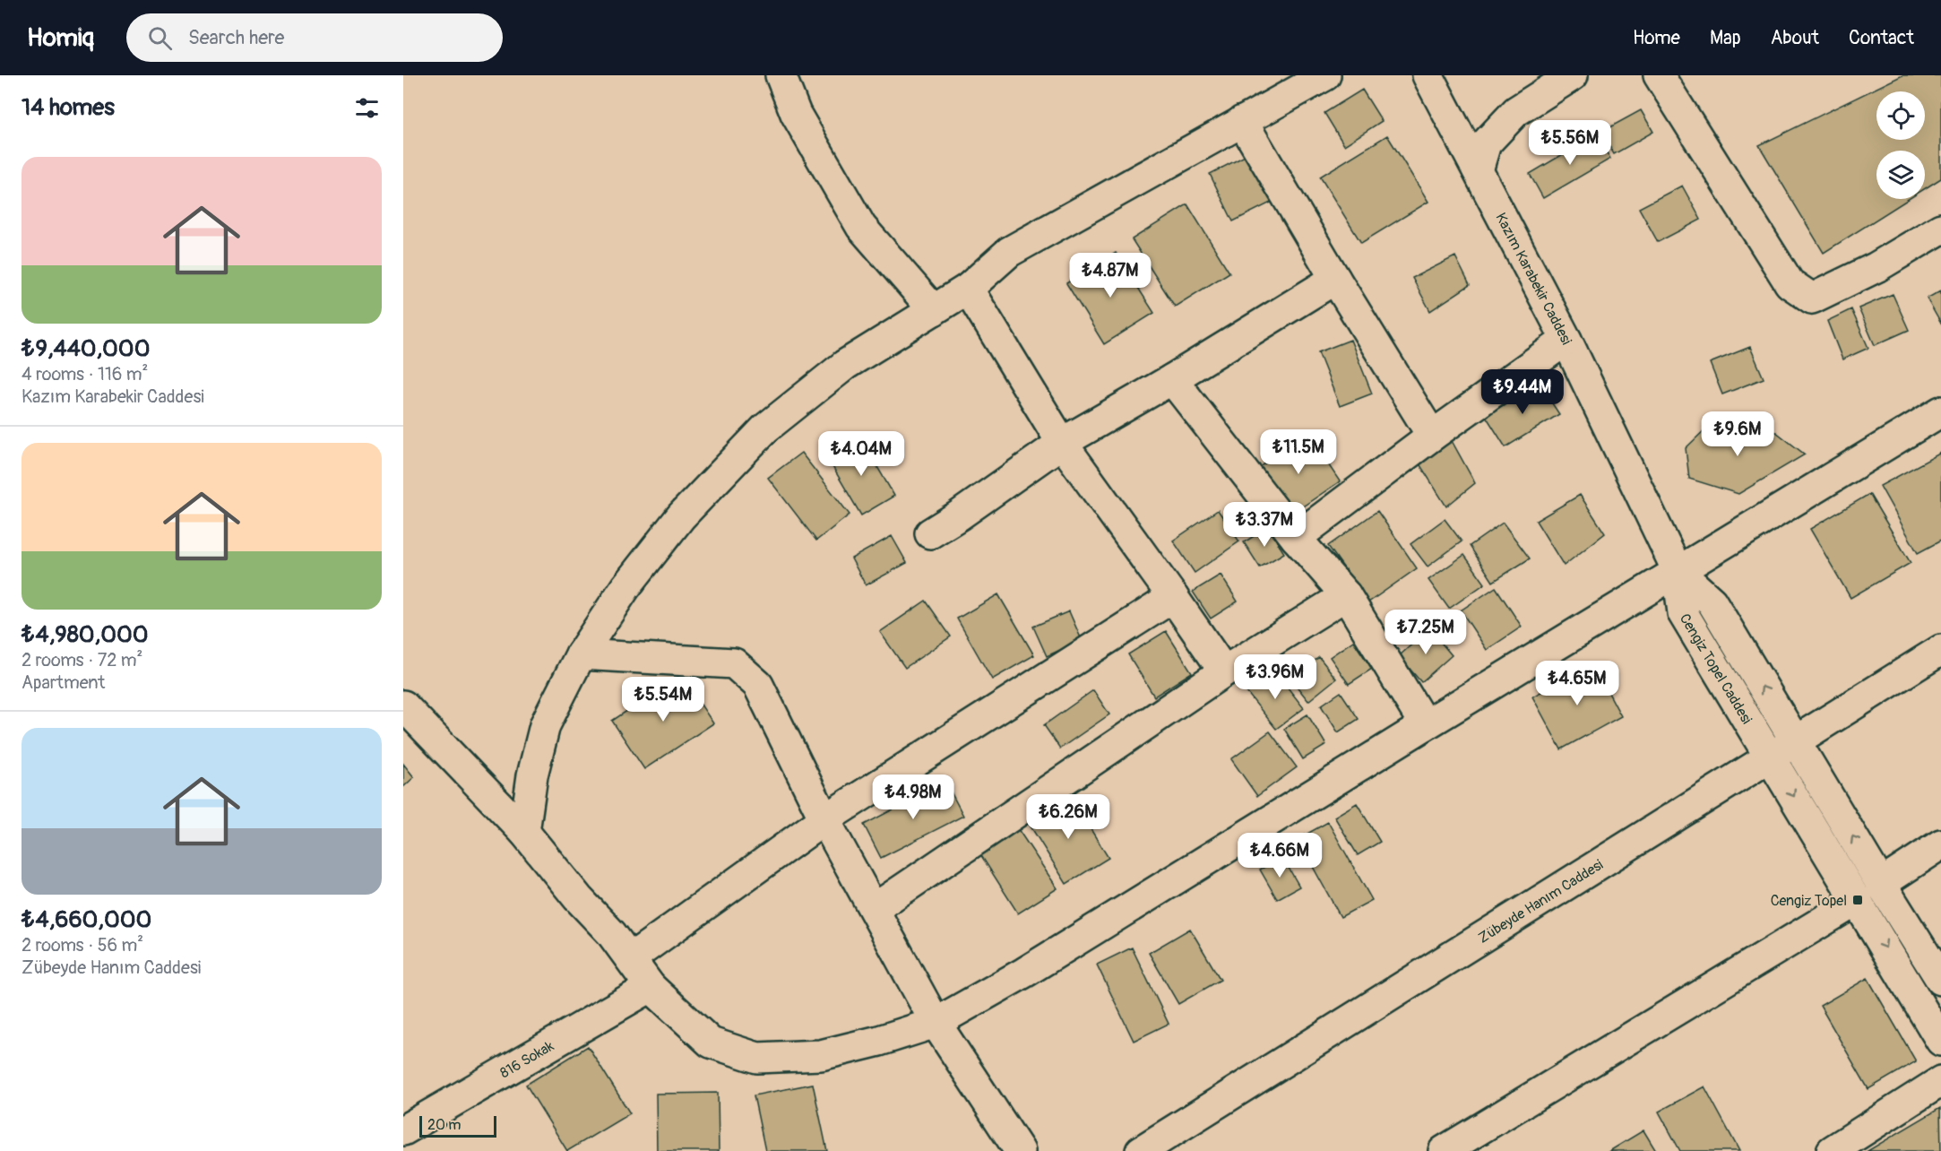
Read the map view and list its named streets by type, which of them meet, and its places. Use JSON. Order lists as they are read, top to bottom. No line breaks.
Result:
{"streets":{"street":["Kazım Karabekir Caddesi","Cengiz Topel Caddesi","Zübeyde Hanım Caddesi","816 Sokak"]},"crossings":[["Kazım Karabekir Caddesi","Cengiz Topel Caddesi"],["Cengiz Topel Caddesi","Zübeyde Hanım Caddesi"]],"places":{"transit":["Cengiz Topel"]},"scale_bar":"20 m","page":{"header":"Homiq","search":"Search here","nav":["Home","Map","About","Contact"],"heading":"14 homes","price":["₺5.56M","₺4.87M","₺9.44M","₺9.6M","₺11.5M","₺4.04M","₺3.37M","₺7.25M","₺3.96M","₺4.65M","₺5.54M","₺4.98M","₺6.26M","₺4.66M"],"list":[{"name":"₺9,440,000","note":"4 rooms · 116 m² · Kazım Karabekir Caddesi"},{"name":"₺4,980,000","note":"2 rooms · 72 m² · Apartment"},{"name":"₺4,660,000","note":"2 rooms · 56 m² · Zübeyde Hanım Caddesi"}],"scale":"20 m"}}
